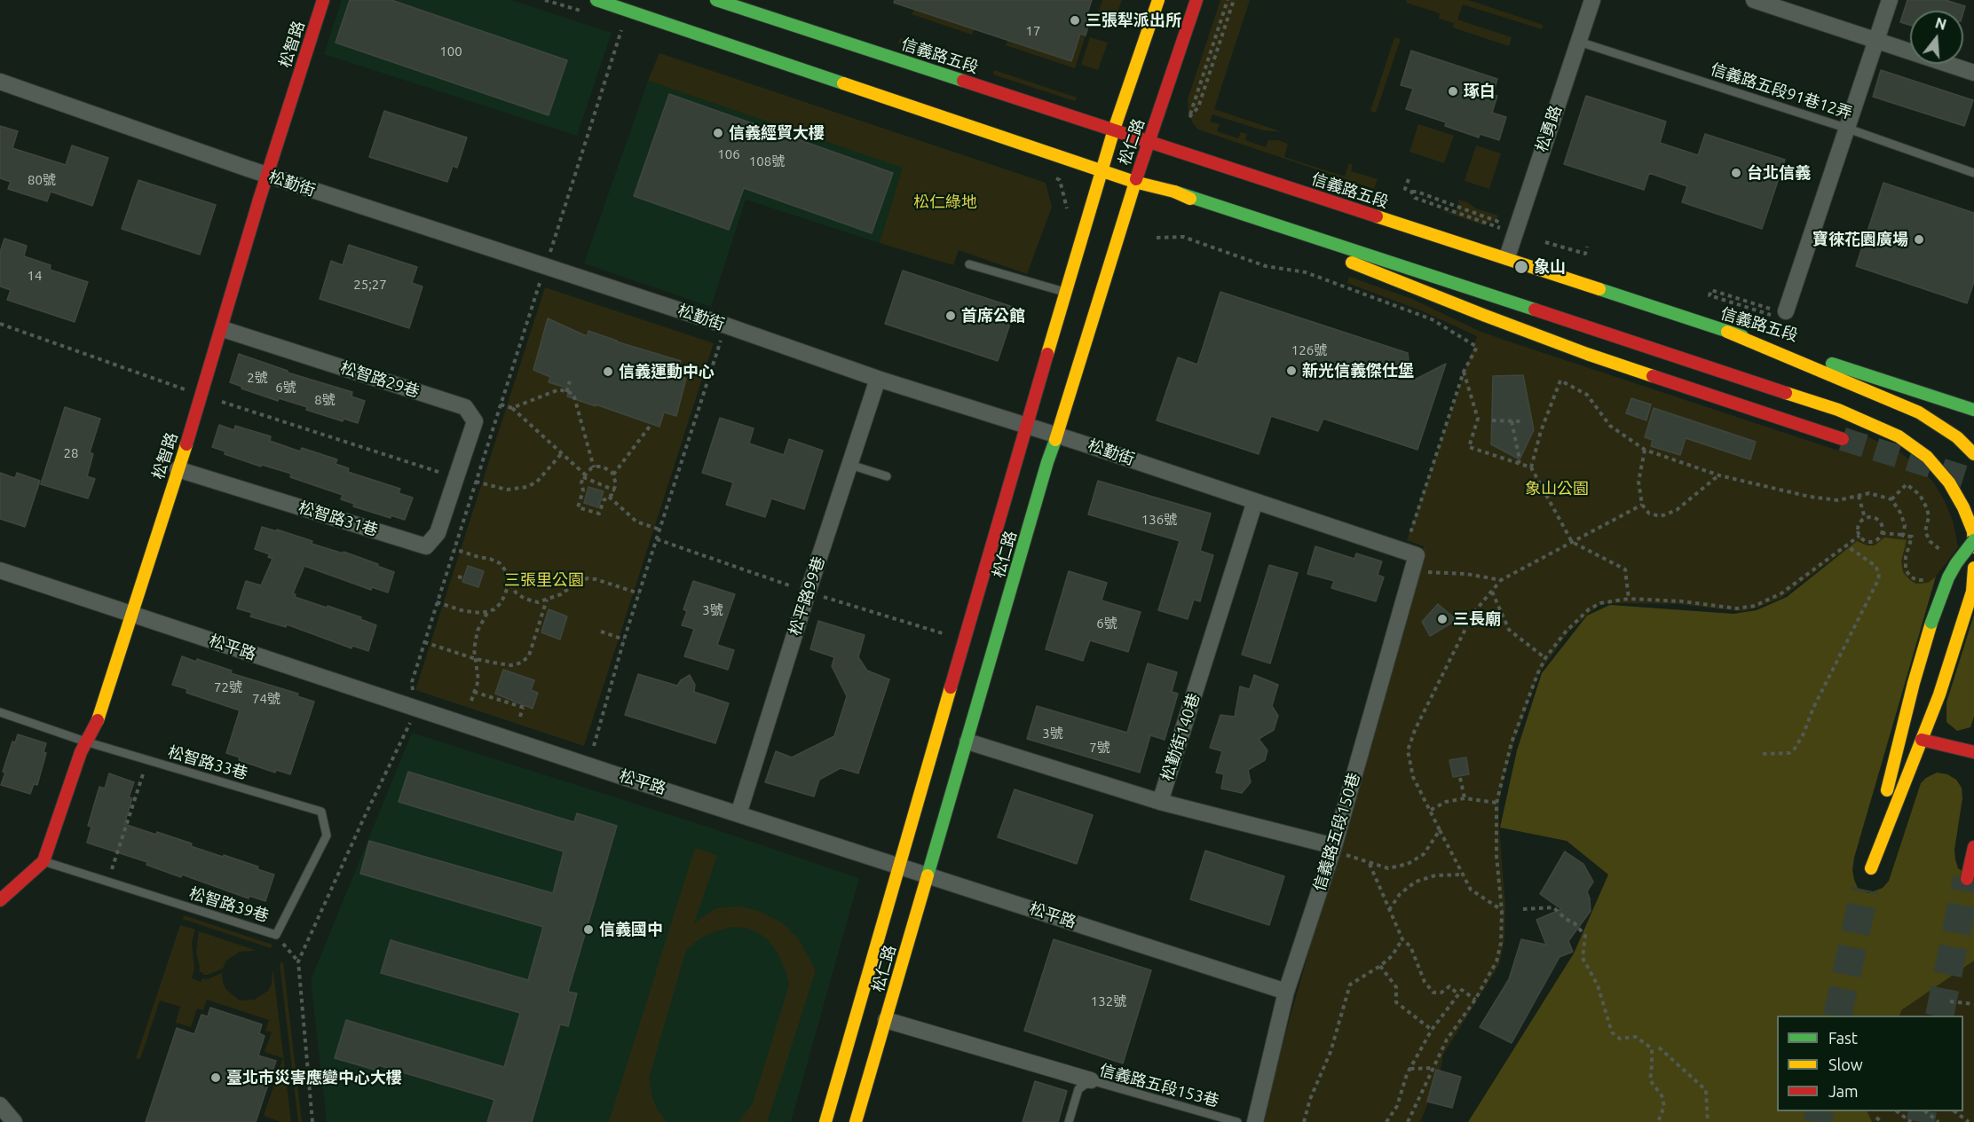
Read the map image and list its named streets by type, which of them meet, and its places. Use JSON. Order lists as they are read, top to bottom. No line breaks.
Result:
{"streets":{"main road":["松智路","信義路五段","松仁路"],"street":["松勇路","松勤街","松智路29巷","松智路31巷","松平路99巷","松平路","松勤街140巷","信義路五段150巷"],"lane":["信義路五段91巷12弄","松智路33巷","松智路39巷","信義路五段153巷"]},"crossings":[["松智路","松勤街"],["松智路","松智路29巷"],["松智路","松智路31巷"],["松智路","松平路"],["松智路","松智路33巷"],["松智路","松智路39巷"],["信義路五段","松勇路"],["信義路五段","松仁路"],["信義路五段91巷12弄","松勇路"],["松仁路","松勤街"],["松仁路","松平路"],["松勤街","松平路99巷"],["松勤街","松勤街140巷"],["松勤街","信義路五段150巷"],["松智路29巷","松智路31巷"],["松平路99巷","松平路"],["松平路","信義路五段150巷"],["松勤街140巷","信義路五段150巷"],["松智路33巷","松智路39巷"]],"parks":["松仁綠地","象山公園","三張里公園"],"places":["三張犁派出所","琢白","信義經貿大樓","台北信義","寶徠花園廣場","象山","首席公館","新光信義傑仕堡","信義運動中心","三長廟","信義國中","臺北市災害應變中心大樓"],"house_numbers":["17","100","106","108號","80號","14","25;27","126號","2號","6號","8號","28","136號","3號","6號","72號","74號","3號","7號","132號"],"legend":["Fast","Slow","Jam"],"north":"top"}
